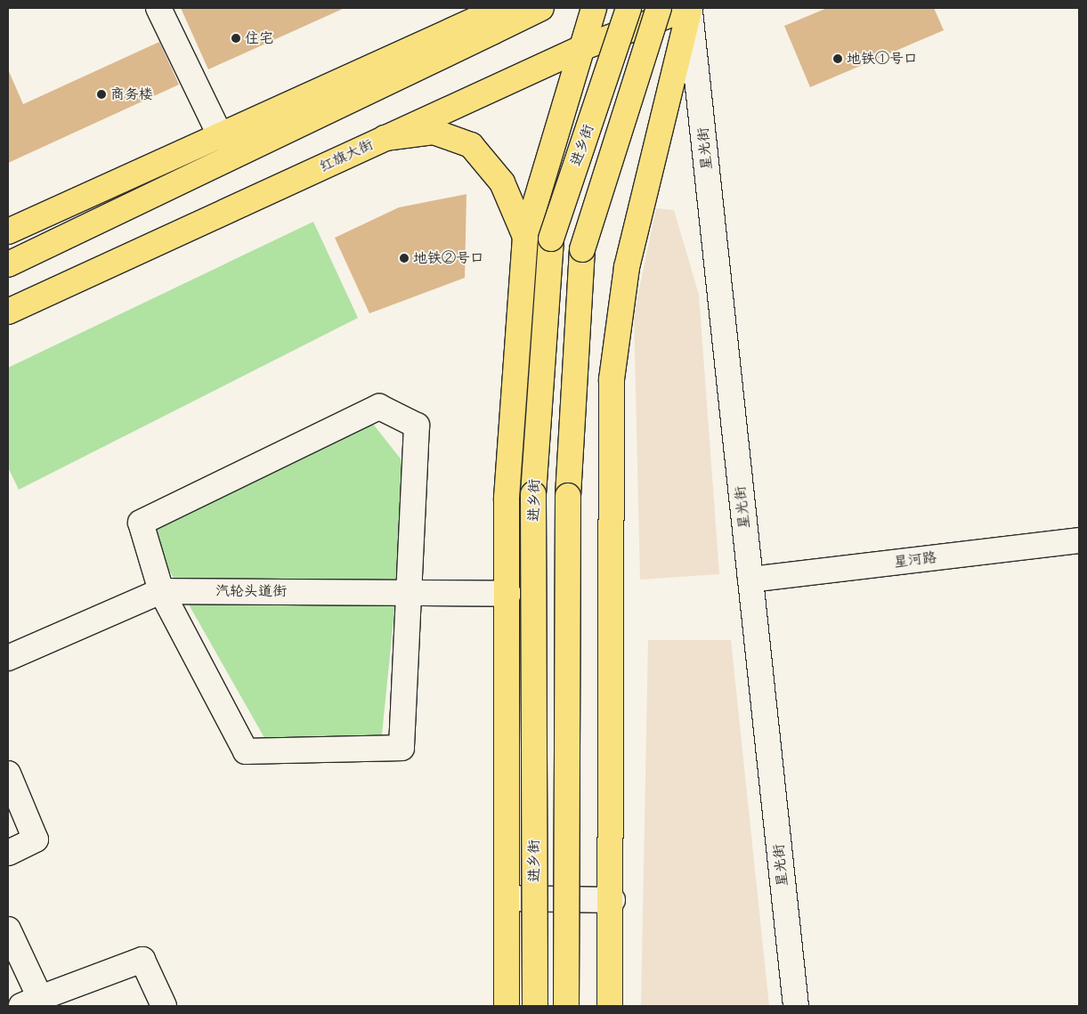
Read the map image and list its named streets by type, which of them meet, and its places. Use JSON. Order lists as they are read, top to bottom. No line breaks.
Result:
{"streets":{"main road":["进乡街","红旗大街"],"street":["星光街","星河路","汽轮头道街"]},"crossings":[["进乡街","红旗大街"],["进乡街","汽轮头道街"],["星光街","红旗大街"],["星光街","星河路"]],"places":["住宅","地铁①号口","商务楼","地铁②号口"]}
